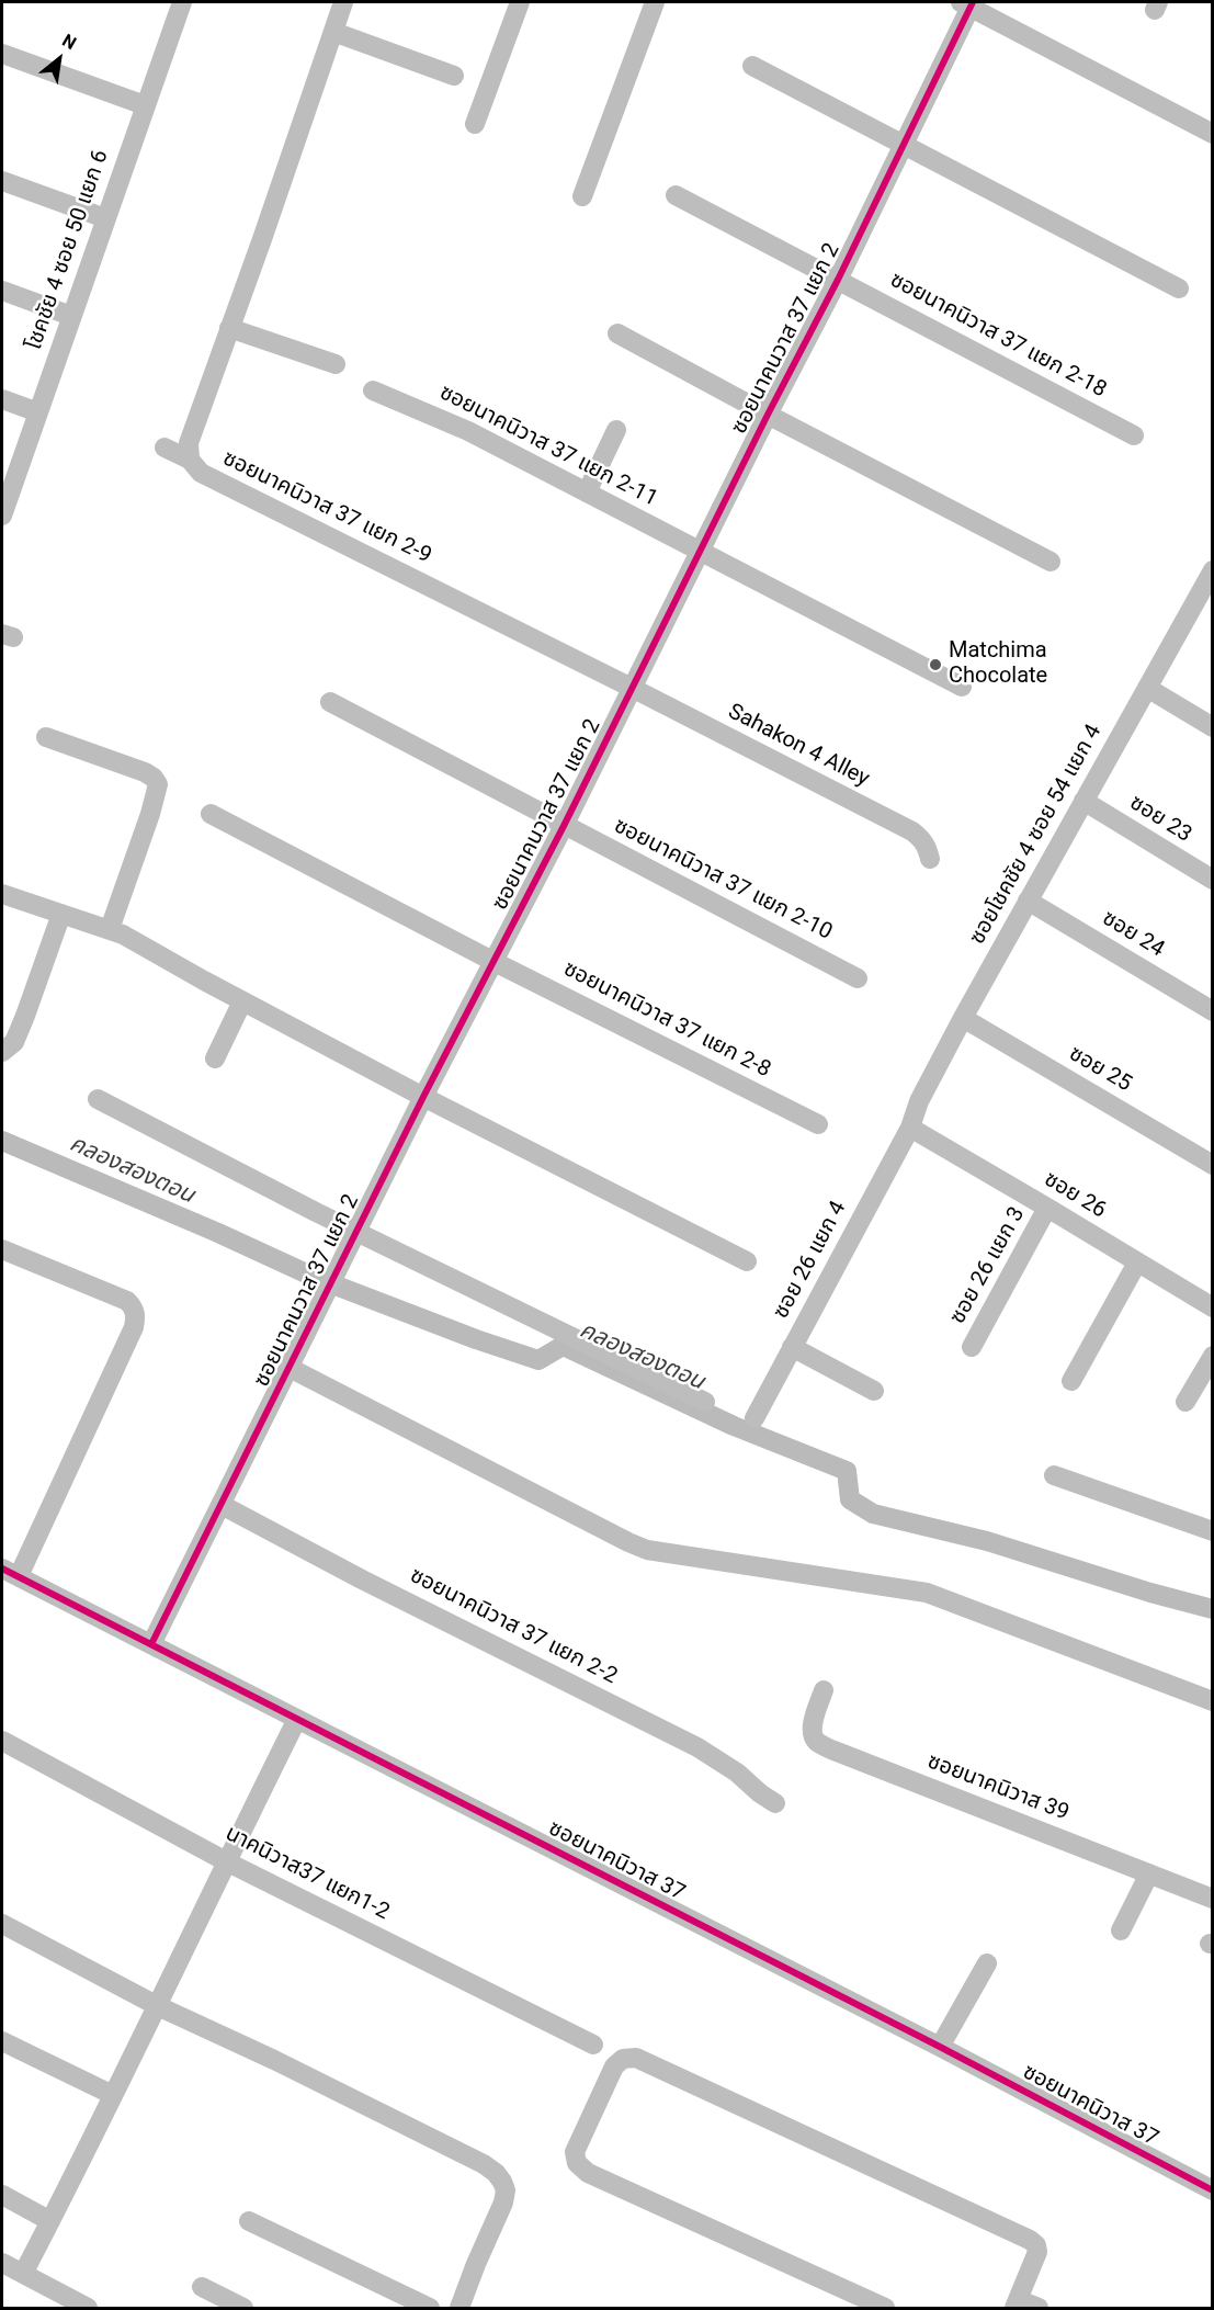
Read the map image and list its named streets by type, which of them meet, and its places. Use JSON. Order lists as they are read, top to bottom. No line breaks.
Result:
{"streets":{"street":["โชคชัย 4 ซอย 50 แยก 6","ซอยนาคนิวาส 37 แยก 2-18","ซอยนาคนวาส 37 แยก 2","ซอยนาคนิวาส 37 แยก 2-11","ซอยนาคนิวาส 37 แยก 2-9","Sahakon 4 Alley","ซอย 23","ซอยโชคชัย 4 ซอย 54 แยก 4","ซอยนาคนิวาส 37 แยก 2-10","ซอย 24","ซอยนาคนิวาส 37 แยก 2-8","ซอย 25","ซอย 26","ซอย 26 แยก 4","ซอย 26 แยก 3","ซอยนาคนิวาส 37 แยก 2-2","ซอยนาคนิวาส 39","ซอยนาคนิวาส 37","นาคนิวาส37 แยก1-2"]},"crossings":[["ซอยนาคนิวาส 37 แยก 2-18","ซอยนาคนวาส 37 แยก 2"],["ซอยนาคนวาส 37 แยก 2","ซอยนาคนิวาส 37 แยก 2-11"],["ซอยนาคนวาส 37 แยก 2","ซอยนาคนิวาส 37 แยก 2-9"],["ซอยนาคนวาส 37 แยก 2","Sahakon 4 Alley"],["ซอยนาคนวาส 37 แยก 2","ซอยนาคนิวาส 37 แยก 2-10"],["ซอยนาคนวาส 37 แยก 2","ซอยนาคนิวาส 37 แยก 2-8"],["ซอยนาคนวาส 37 แยก 2","ซอยนาคนิวาส 37 แยก 2-2"],["ซอยนาคนวาส 37 แยก 2","ซอยนาคนิวาส 37"],["ซอยนาคนิวาส 37 แยก 2-9","Sahakon 4 Alley"],["ซอย 23","ซอยโชคชัย 4 ซอย 54 แยก 4"],["ซอยโชคชัย 4 ซอย 54 แยก 4","ซอย 24"],["ซอยโชคชัย 4 ซอย 54 แยก 4","ซอย 25"],["ซอยโชคชัย 4 ซอย 54 แยก 4","ซอย 26"],["ซอยโชคชัย 4 ซอย 54 แยก 4","ซอย 26 แยก 4"],["ซอย 26","ซอย 26 แยก 4"],["ซอย 26","ซอย 26 แยก 3"]],"water":["คลองสองตอน"],"places":["Matchima Chocolate"],"north":"top right"}
